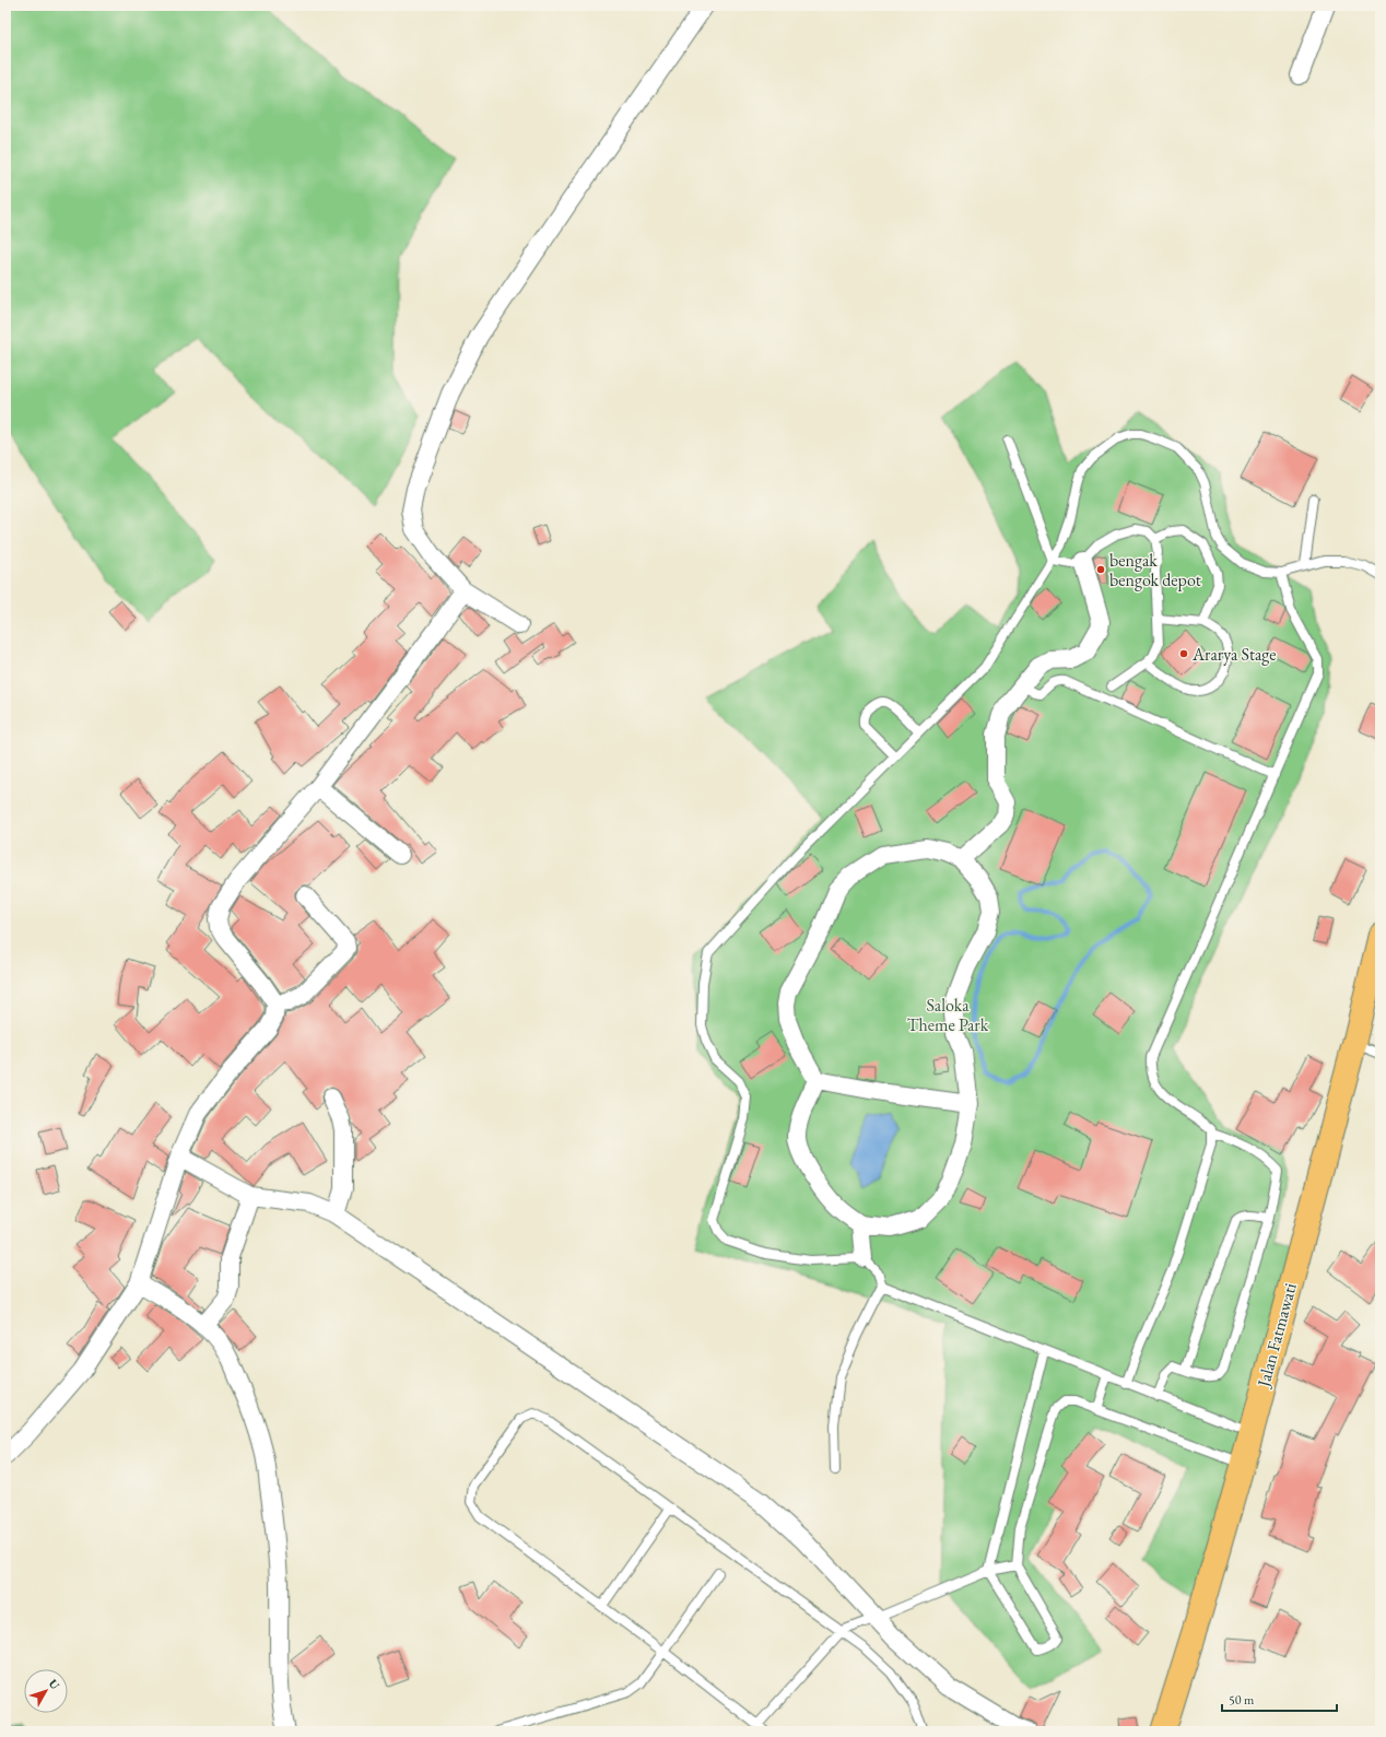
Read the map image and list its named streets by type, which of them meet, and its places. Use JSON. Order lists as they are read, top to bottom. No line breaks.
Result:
{"streets":{"highway":["Jalan Fatmawati"]},"parks":["Saloka Theme Park"],"places":["bengak bengok depot","Ararya Stage"],"scale_bar":"50 m","north":"top right"}
